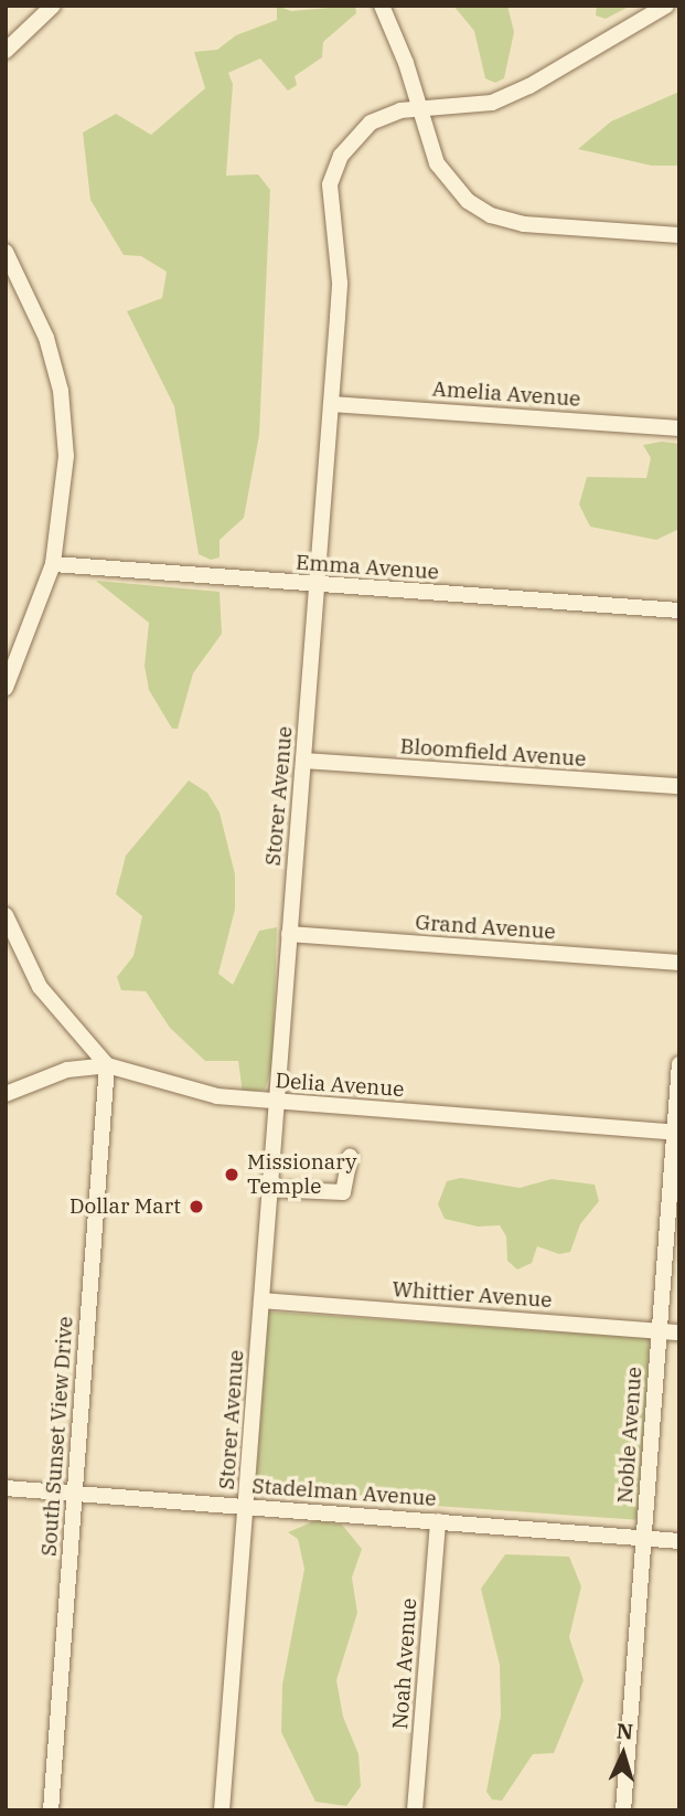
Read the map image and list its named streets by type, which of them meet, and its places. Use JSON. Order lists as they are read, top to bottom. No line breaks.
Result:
{"streets":{"street":["Amelia Avenue","Emma Avenue","Bloomfield Avenue","Storer Avenue","Grand Avenue","Delia Avenue","Whittier Avenue","Noble Avenue","South Sunset View Drive","Stadelman Avenue","Noah Avenue"]},"crossings":[["Amelia Avenue","Storer Avenue"],["Emma Avenue","Storer Avenue"],["Bloomfield Avenue","Storer Avenue"],["Storer Avenue","Grand Avenue"],["Storer Avenue","Delia Avenue"],["Storer Avenue","Whittier Avenue"],["Storer Avenue","Stadelman Avenue"],["Delia Avenue","Noble Avenue"],["Delia Avenue","South Sunset View Drive"],["Whittier Avenue","Noble Avenue"],["Noble Avenue","Stadelman Avenue"],["South Sunset View Drive","Stadelman Avenue"],["Stadelman Avenue","Noah Avenue"]],"places":["Missionary Temple","Dollar Mart"],"north":"top"}
